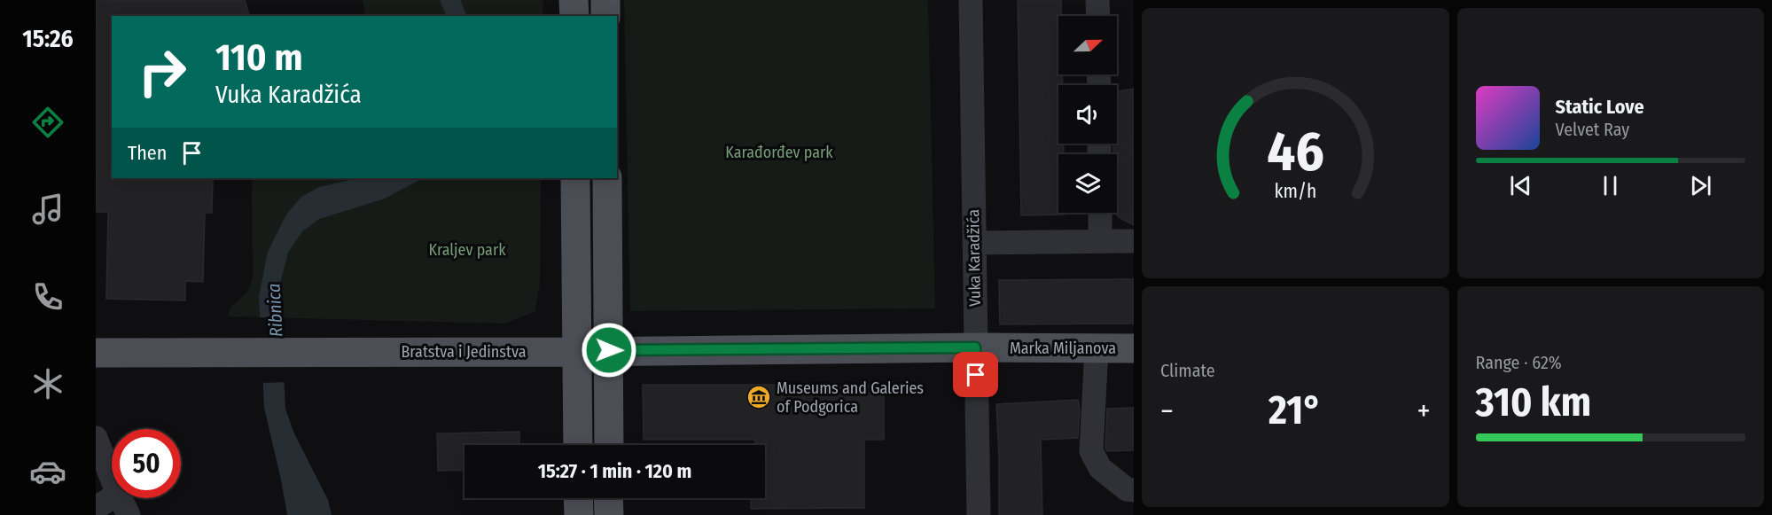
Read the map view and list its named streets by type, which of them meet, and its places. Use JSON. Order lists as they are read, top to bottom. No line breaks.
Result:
{"streets":{"main road":["Marka Miljanova","Bratstva i Jedinstva"],"street":["Vuka Karadžića"]},"crossings":[["Vuka Karadžića","Marka Miljanova"],["Marka Miljanova","Bratstva i Jedinstva"]],"water":["Ribnica"],"parks":["Karađorđev park","Kraljev park"],"places":{"museum":["Museums and Galeries of Podgorica"]},"north":"right","page":{"tabs":"15:26","turn":["110 m","Vuka Karadžića"],"song":["Static Love","Velvet Ray"],"then":"Then","tile":["Climate",["Range · 62%","310 km"]],"heat":["−","21°","+"],"limit":"50","trip":"15:27 · 1 min · 120 m","gauge":["46","km/h"]}}
